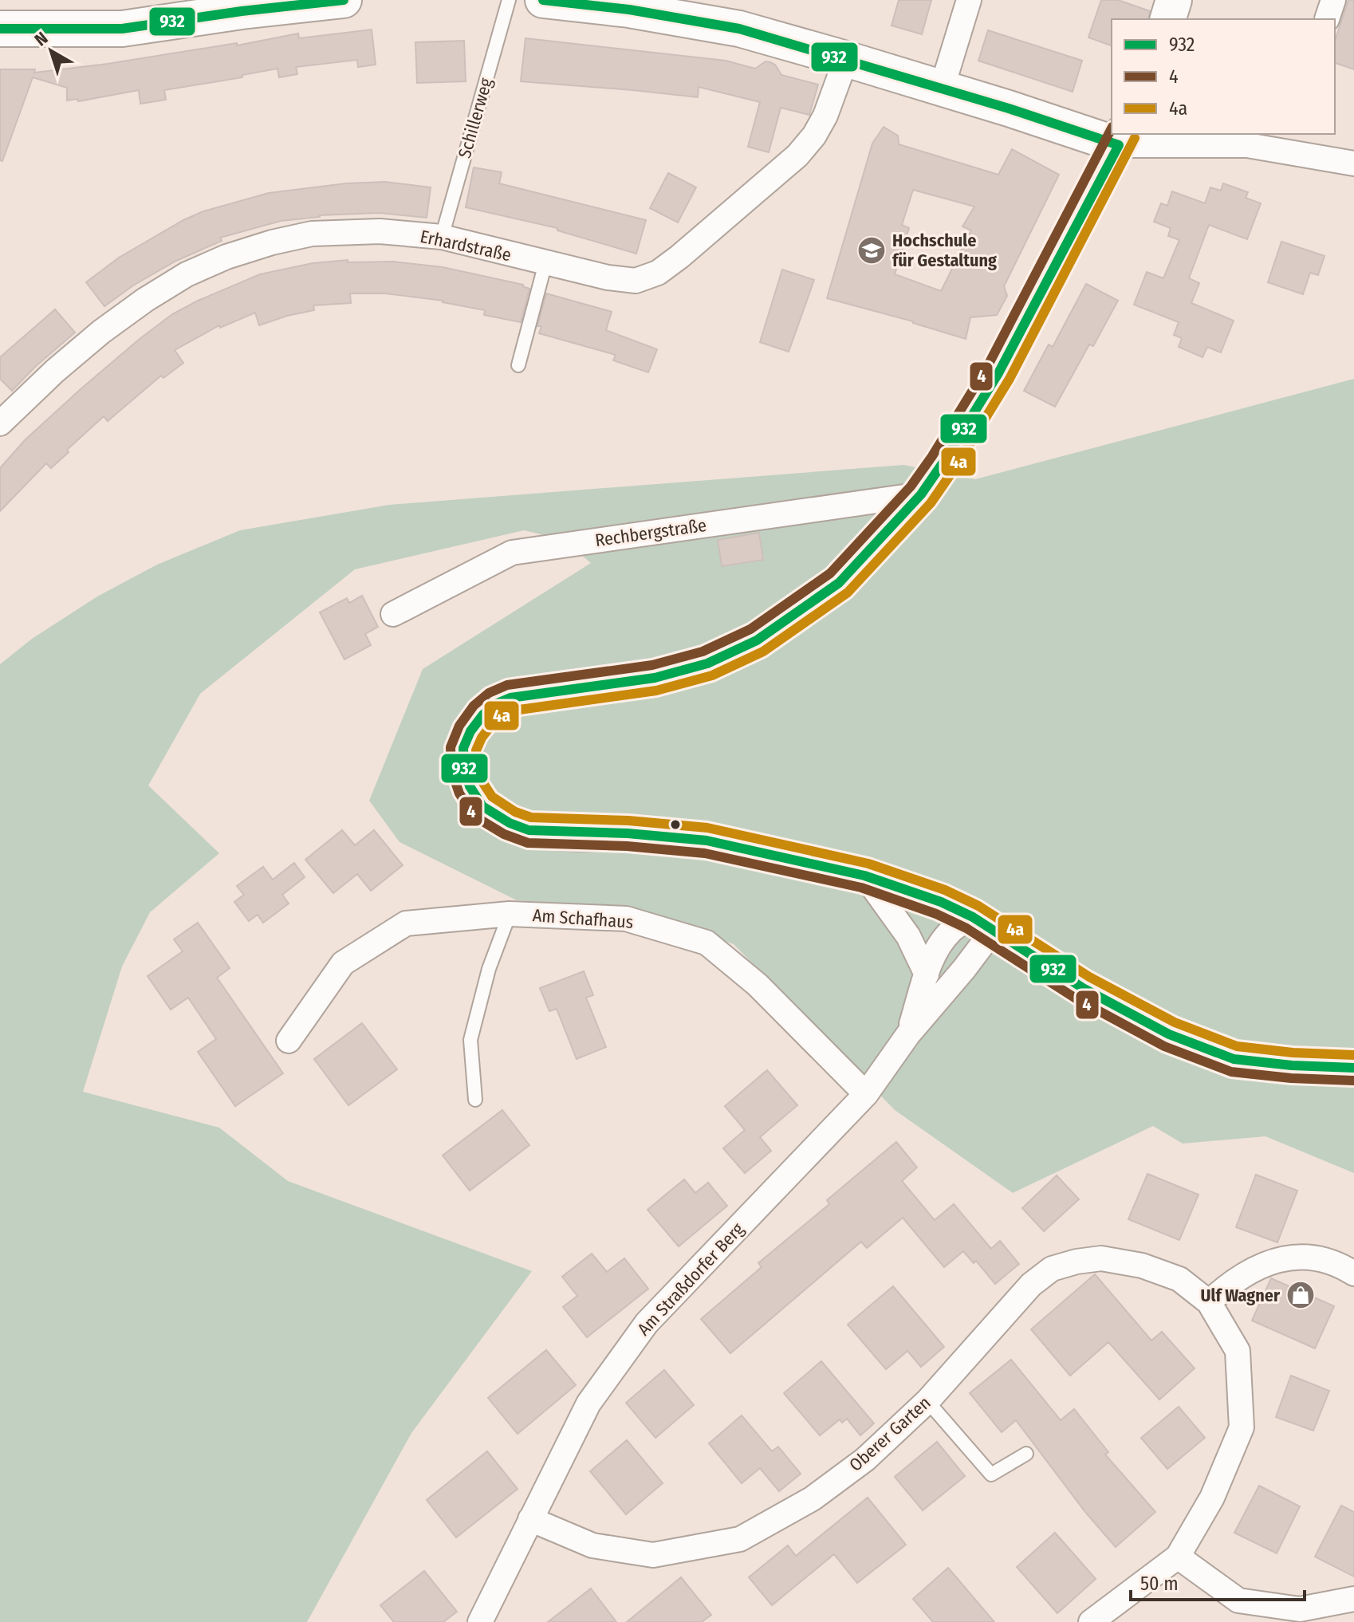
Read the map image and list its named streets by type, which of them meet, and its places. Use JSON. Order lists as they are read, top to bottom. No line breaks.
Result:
{"streets":{"street":["Erhardstraße","Rechbergstraße","Am Schafhaus","Am Straßdorfer Berg","Oberer Garten"],"lane":["Schillerweg"]},"crossings":[["Schillerweg","Erhardstraße"],["Am Schafhaus","Am Straßdorfer Berg"],["Am Straßdorfer Berg","Oberer Garten"]],"places":{"school or university":["Hochschule für Gestaltung"],"shop":["Ulf Wagner"]},"lines":["transit line 932","transit line 4","transit line 4a"],"legend":["932","4","4a"],"scale_bar":"50 m","north":"top left"}
